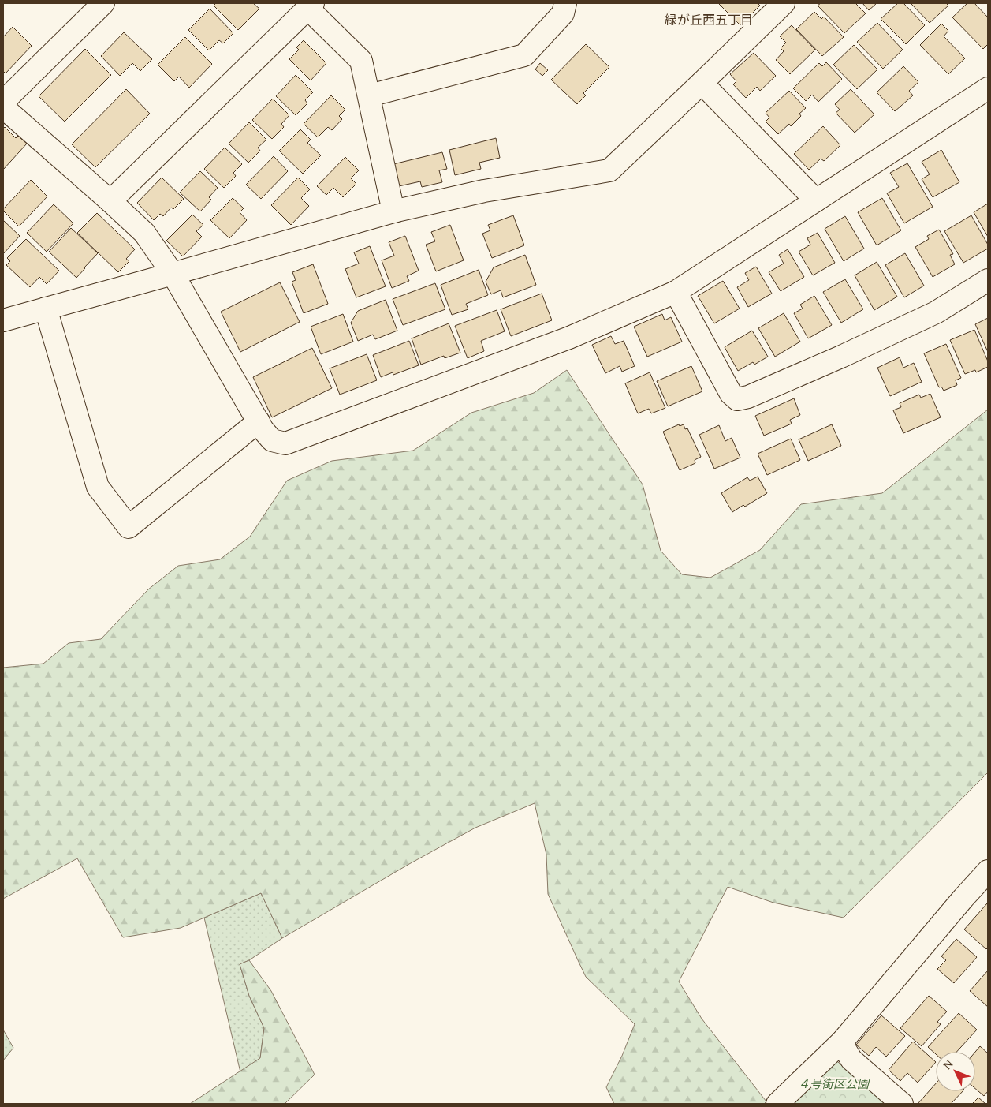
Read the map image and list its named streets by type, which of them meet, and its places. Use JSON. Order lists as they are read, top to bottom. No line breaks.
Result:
{"districts":["緑が丘西五丁目"],"parks":["４号街区公園"],"north":"top left"}
